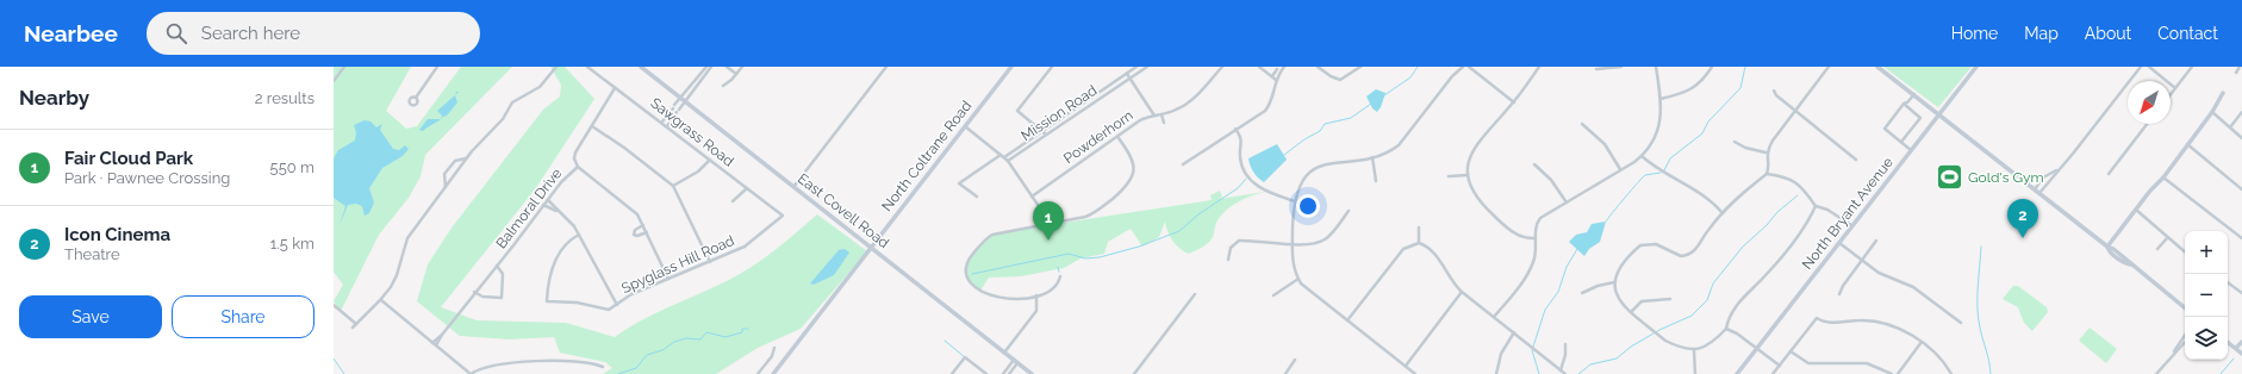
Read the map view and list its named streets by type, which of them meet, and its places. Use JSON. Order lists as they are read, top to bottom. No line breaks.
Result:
{"streets":{"street":["Mission Road","Sawgrass Road","Powderhorn","North Coltrane Road","Balmoral Drive","East Covell Road","North Bryant Avenue","Spyglass Hill Road"]},"crossings":[["Sawgrass Road","Balmoral Drive"],["Sawgrass Road","Spyglass Hill Road"],["North Coltrane Road","East Covell Road"]],"places":{"sports":["Gold's Gym"]},"north":"bottom left","page":{"header":"Nearbee","search":"Search here","nav":["Home","Map","About","Contact"],"heading":["Nearby","2 results"],"list":[{"mark":"1","name":"Fair Cloud Park","note":"Park · Pawnee Crossing","value":"550 m"},{"mark":"2","name":"Icon Cinema","note":"Theatre","value":"1.5 km"}],"pins":["2","1"],"map_buttons":["+","−"],"buttons":["Save","Share"]}}
